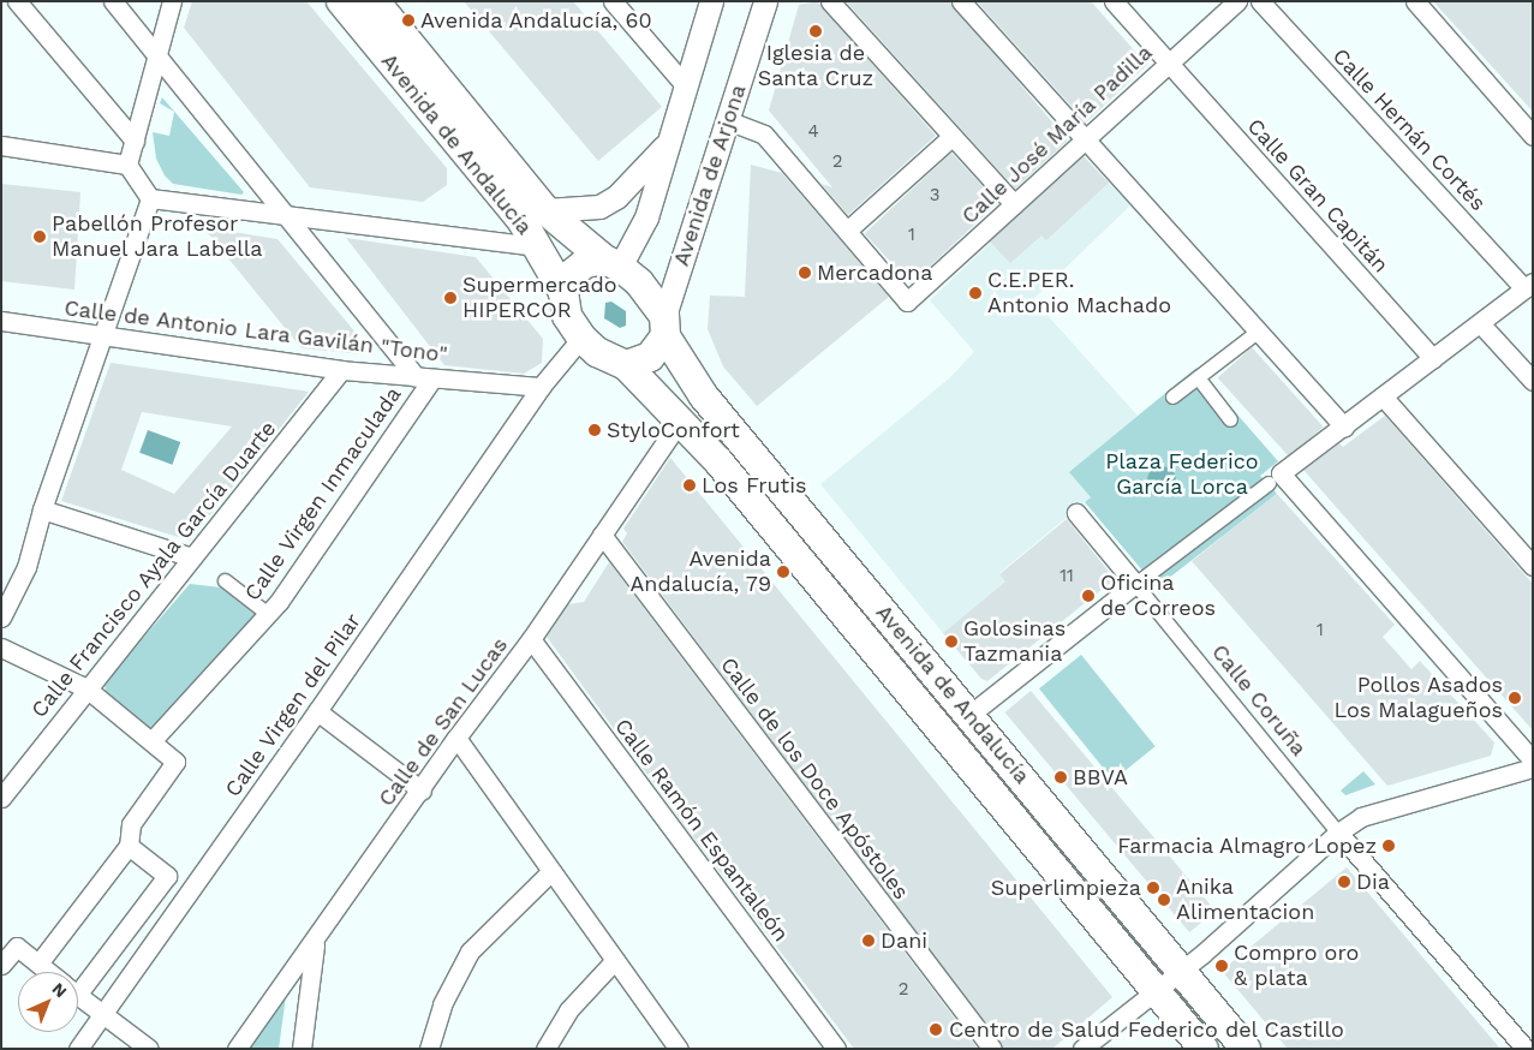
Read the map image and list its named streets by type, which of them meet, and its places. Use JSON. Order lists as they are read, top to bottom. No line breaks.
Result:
{"streets":{"main road":["Avenida de Andalucía"],"street":["Calle Hernán Cortés","Calle José María Padilla","Avenida de Arjona","Calle Gran Capitán","Calle de Antonio Lara Gavilán \"Tono\"","Calle Virgen Inmaculada","Calle Francisco Ayala García Duarte","Calle Coruña","Calle Virgen del Pilar","Calle de San Lucas","Calle de los Doce Apóstoles","Calle Ramón Espantaleón"]},"crossings":[["Calle José María Padilla","Calle Gran Capitán"],["Avenida de Andalucía","Avenida de Arjona"],["Avenida de Andalucía","Calle Virgen del Pilar"],["Avenida de Andalucía","Calle de San Lucas"],["Avenida de Arjona","Calle Virgen del Pilar"],["Calle de Antonio Lara Gavilán \"Tono\"","Calle Virgen Inmaculada"],["Calle de Antonio Lara Gavilán \"Tono\"","Calle Francisco Ayala García Duarte"],["Calle de Antonio Lara Gavilán \"Tono\"","Calle Virgen del Pilar"],["Calle de San Lucas","Calle de los Doce Apóstoles"],["Calle de San Lucas","Calle Ramón Espantaleón"]],"parks":["Plaza Federico García Lorca"],"places":["Avenida Andalucía, 60","Iglesia de Santa Cruz","Pabellón Profesor Manuel Jara Labella","Mercadona","C.E.PER. Antonio Machado","Supermercado HIPERCOR","StyloConfort","Los Frutis","Avenida Andalucía, 79","Oficina de Correos","Golosinas Tazmania","Pollos Asados Los Malagueños","BBVA","Farmacia Almagro Lopez","Dia","Superlimpieza","Anika Alimentacion","Dani","Compro oro & plata","Centro de Salud Federico del Castillo"],"house_numbers":["4","2","3","1","11","1","2"],"north":"top right"}
